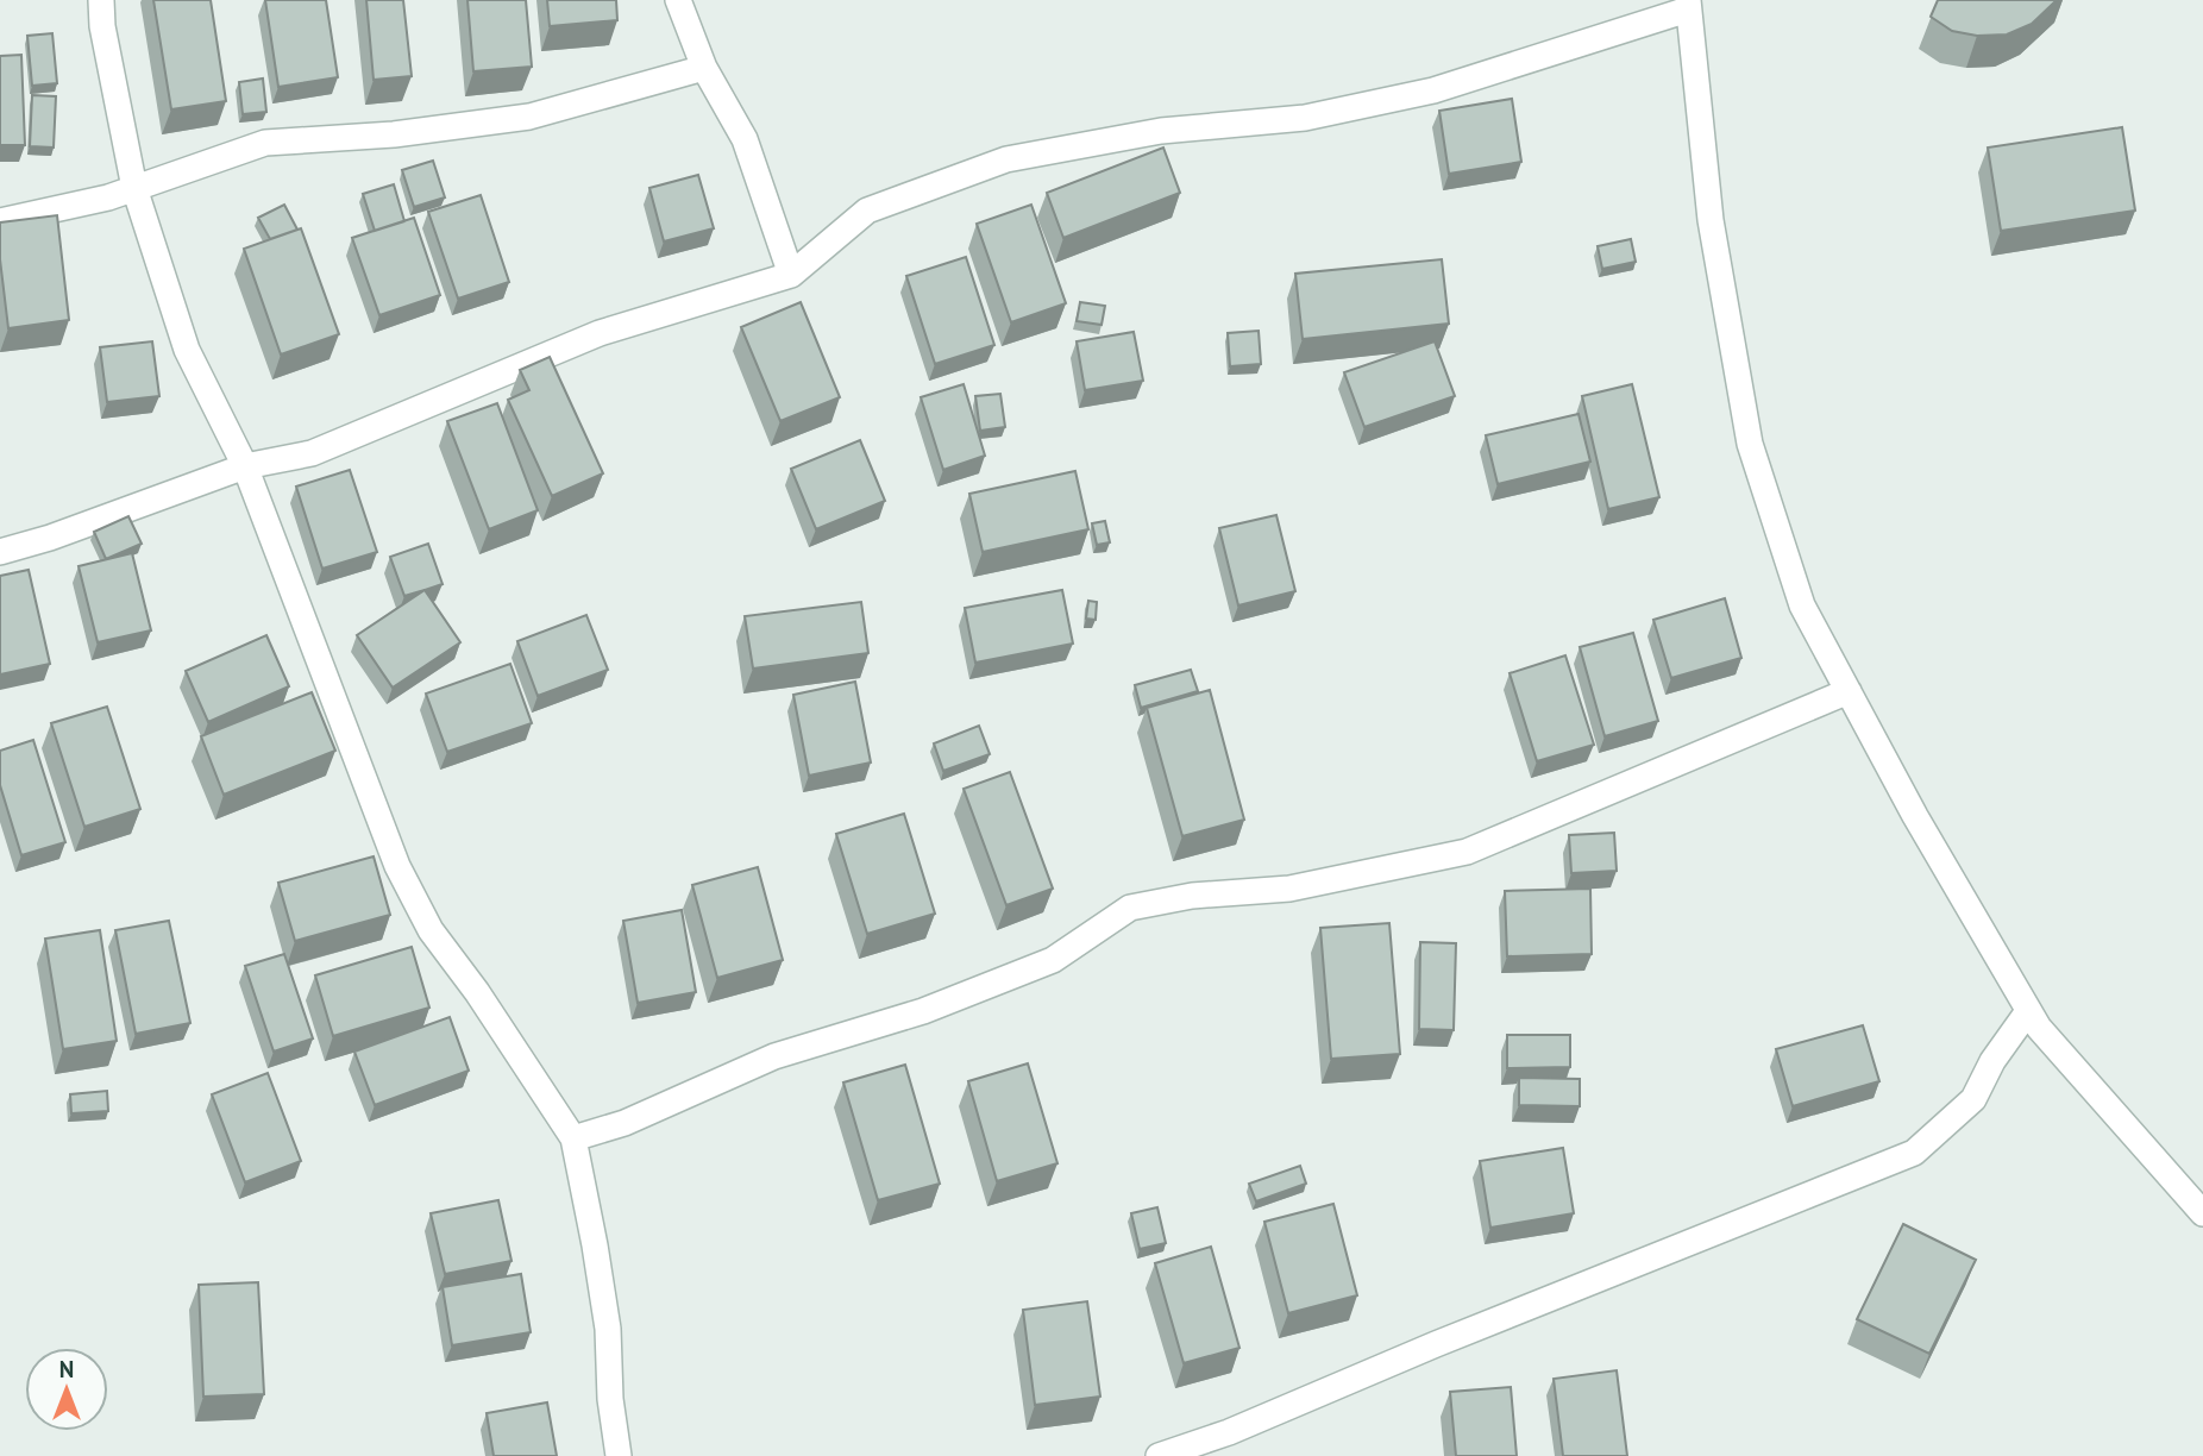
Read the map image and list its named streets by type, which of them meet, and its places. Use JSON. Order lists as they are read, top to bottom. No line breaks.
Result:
{"north":"top"}
